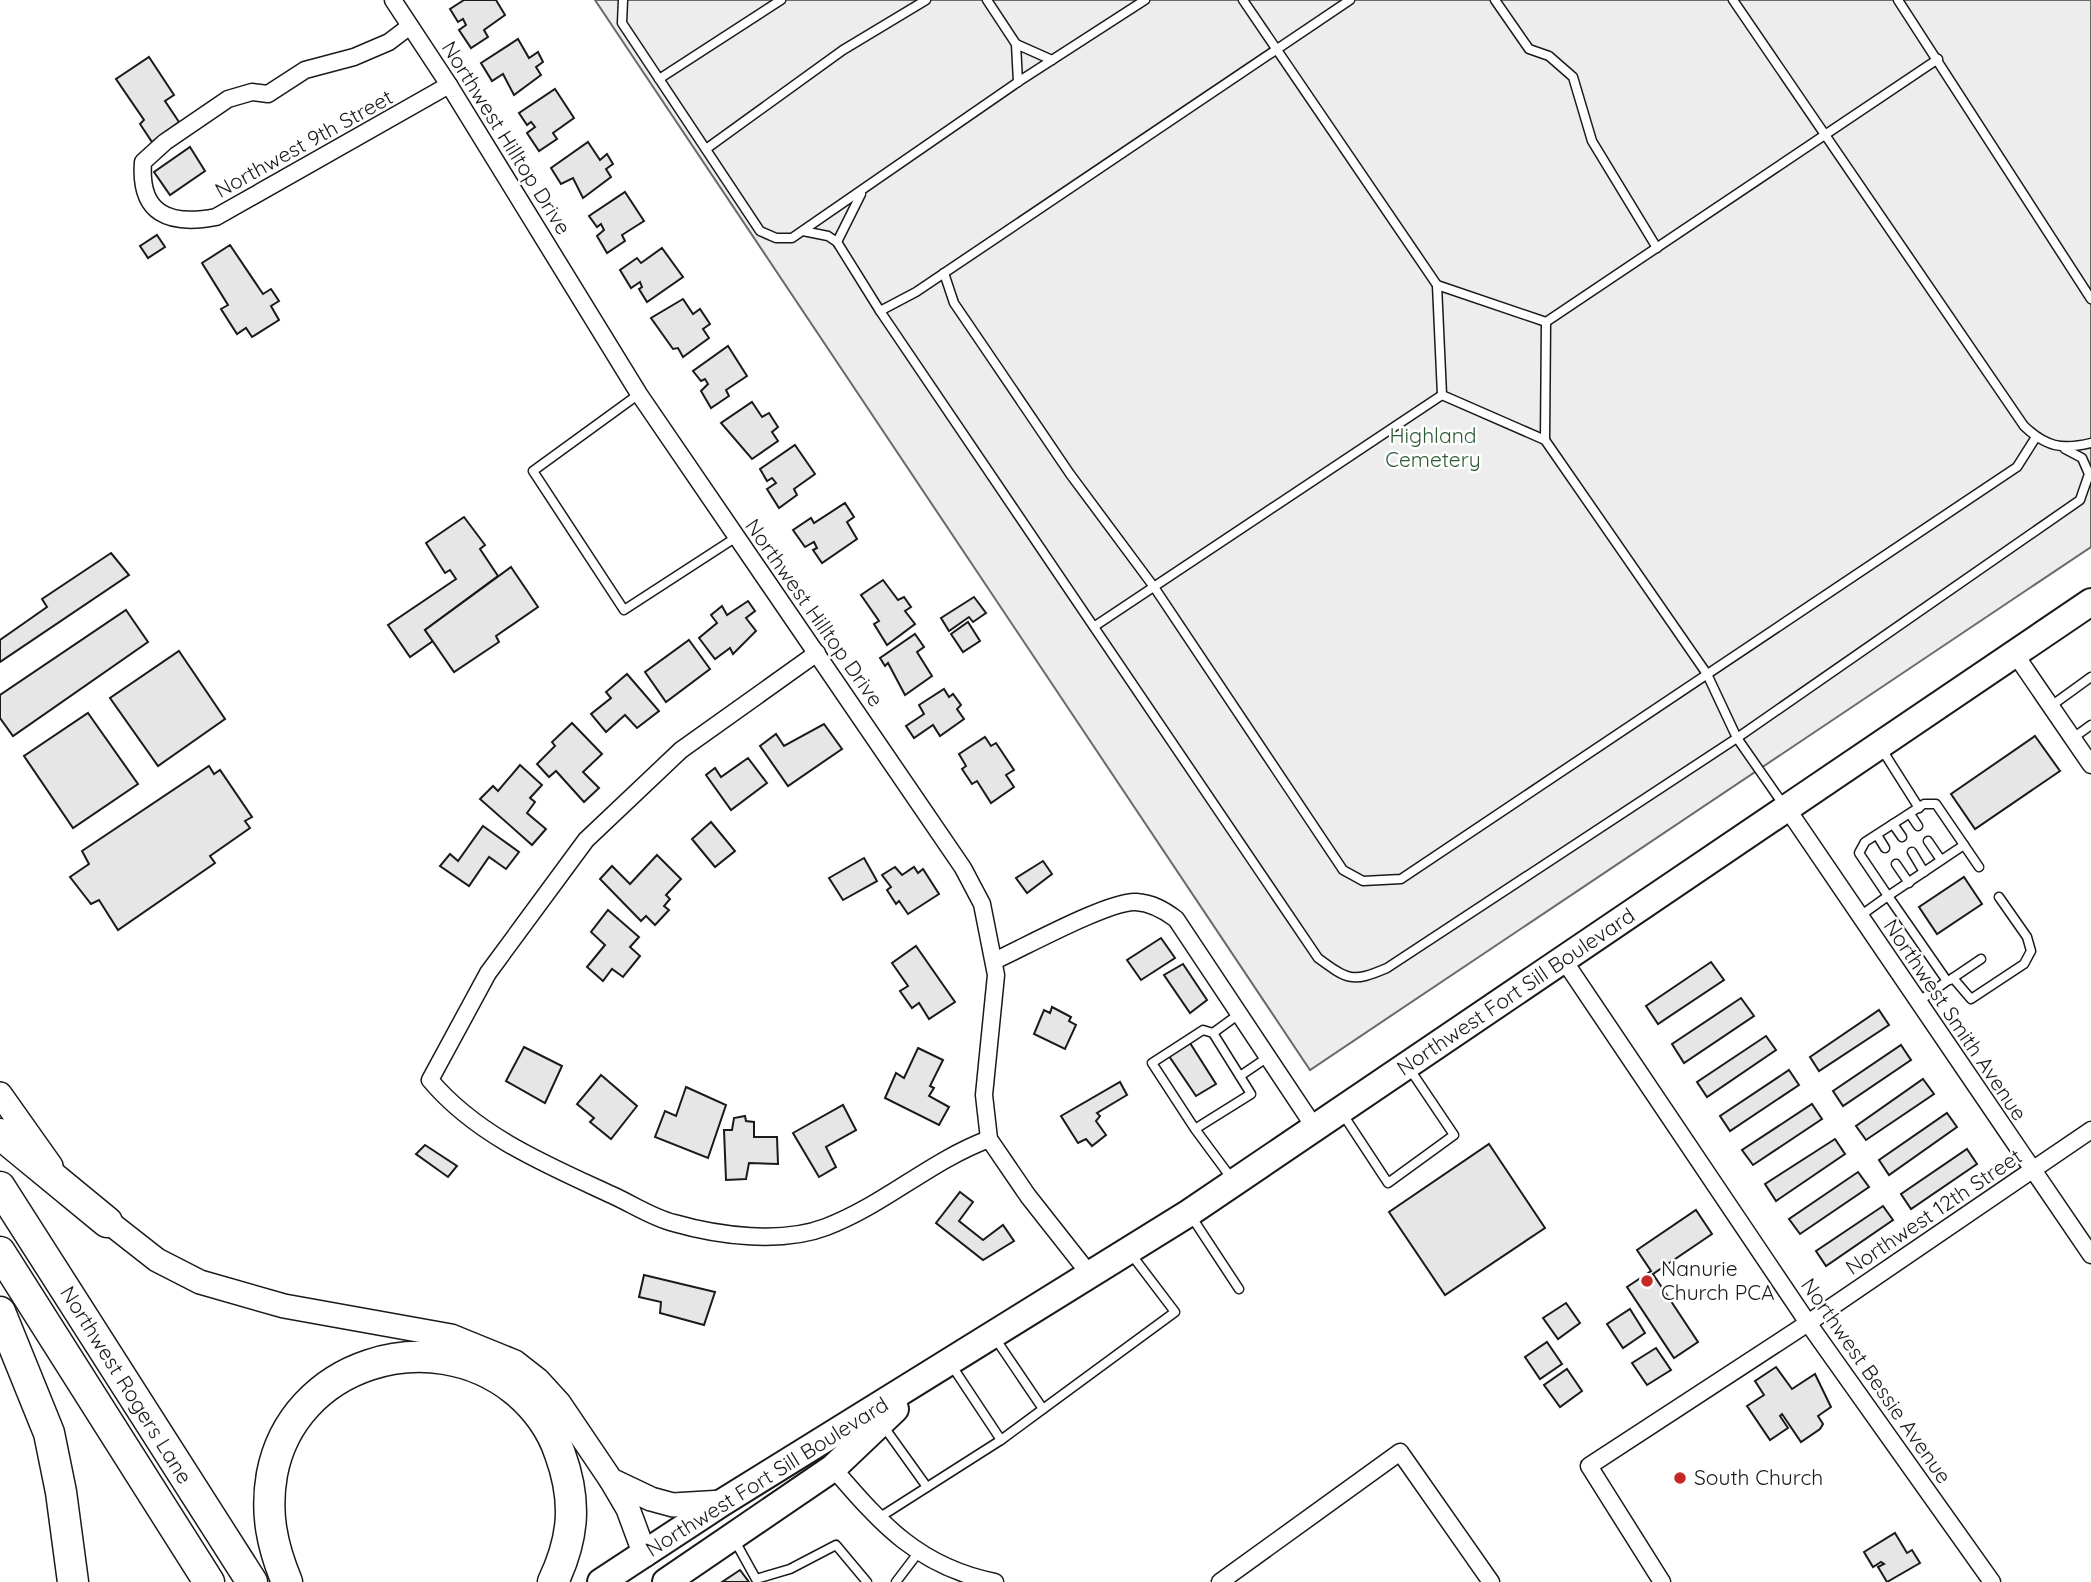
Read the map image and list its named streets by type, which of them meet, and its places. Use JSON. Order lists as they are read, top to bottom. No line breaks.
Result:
{"streets":{"highway":["Northwest Rogers Lane"],"main road":["Northwest Fort Sill Boulevard"],"street":["Northwest Hilltop Drive","Northwest 9th Street","Northwest Smith Avenue","Northwest 12th Street","Northwest Bessie Avenue"]},"crossings":[["Northwest Hilltop Drive","Northwest 9th Street"],["Northwest Hilltop Drive","Northwest Fort Sill Boulevard"],["Northwest Fort Sill Boulevard","Northwest Smith Avenue"],["Northwest Fort Sill Boulevard","Northwest Bessie Avenue"],["Northwest Smith Avenue","Northwest 12th Street"],["Northwest 12th Street","Northwest Bessie Avenue"]],"parks":["Highland Cemetery"],"places":["Nanurie Church PCA","South Church"]}
